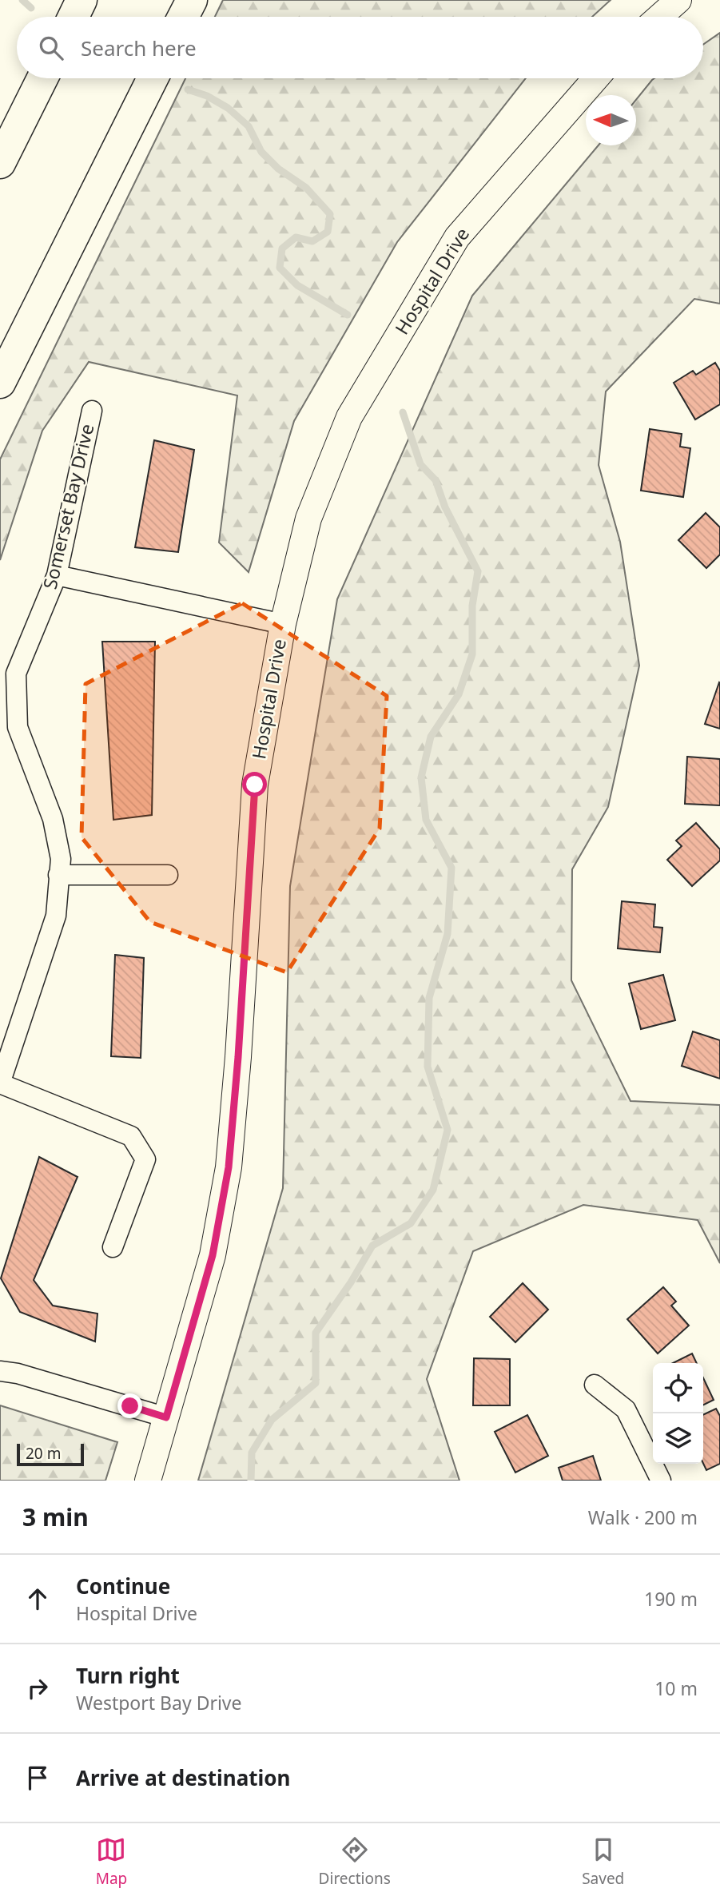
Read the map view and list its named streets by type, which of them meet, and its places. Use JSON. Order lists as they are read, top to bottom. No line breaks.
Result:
{"streets":{"street":["Hospital Drive","Somerset Bay Drive"]},"scale_bar":"20 m","north":"left","page":{"search":"Search here","scale":"20 m","heading":["3 min","Walk · 200 m"],"list":[["Continue","Hospital Drive","190 m"],["Turn right","Westport Bay Drive","10 m"],"Arrive at destination"],"nav":["Map","Directions","Saved"]}}
